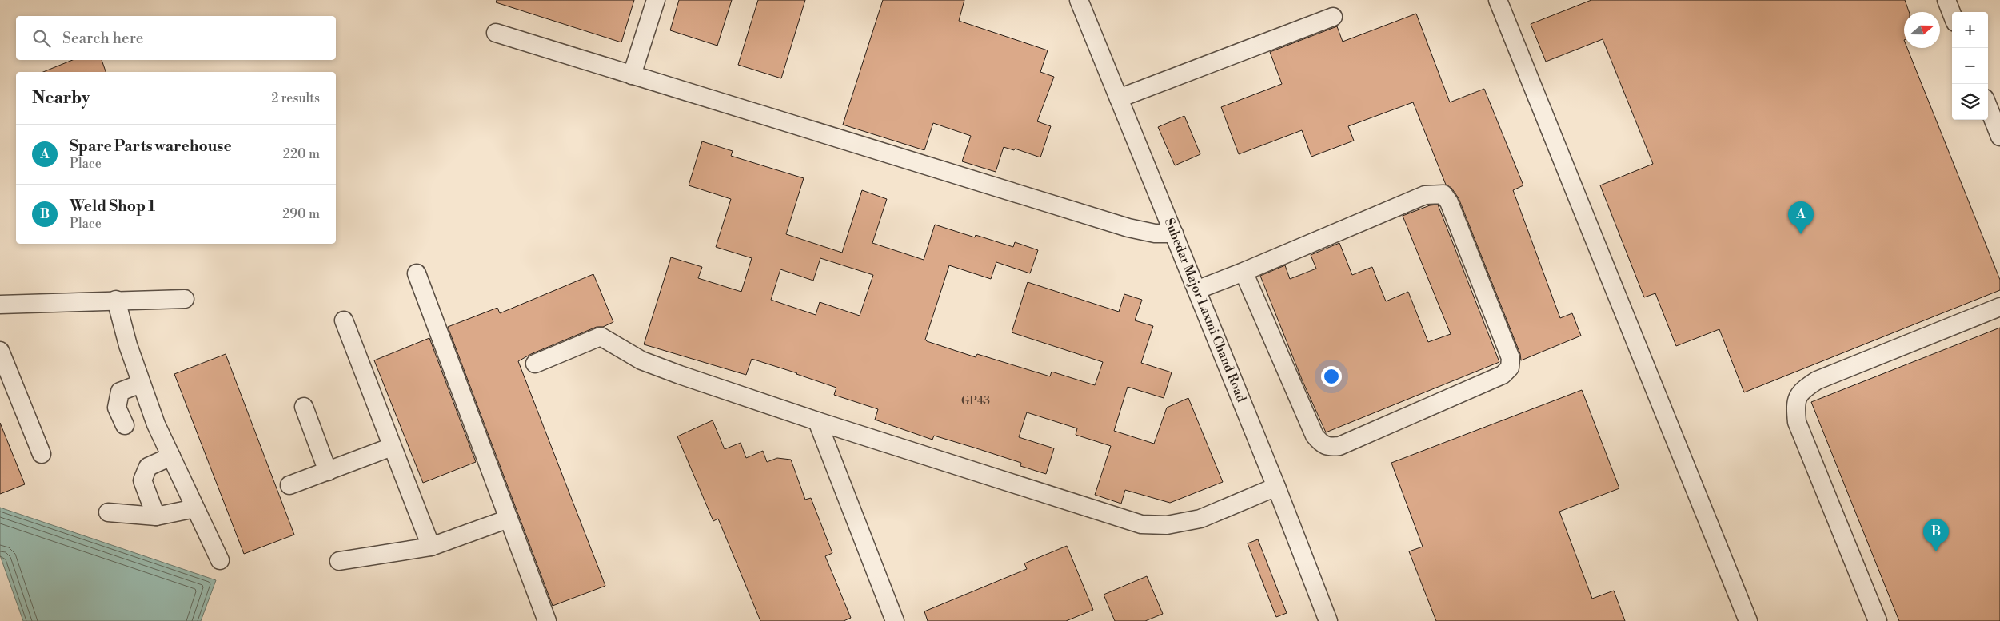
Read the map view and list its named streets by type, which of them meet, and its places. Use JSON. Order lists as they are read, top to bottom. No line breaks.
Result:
{"streets":{"street":["Subedar Major Laxmi Chand Road"]},"house_numbers":["GP43"],"north":"right","page":{"map_buttons":["+","−"],"search":"Search here","heading":["Nearby","2 results"],"list":[{"mark":"A","name":"Spare Parts warehouse","note":"Place","value":"220 m"},{"mark":"B","name":"Weld Shop 1","note":"Place","value":"290 m"}],"pins":["A","B"]}}
